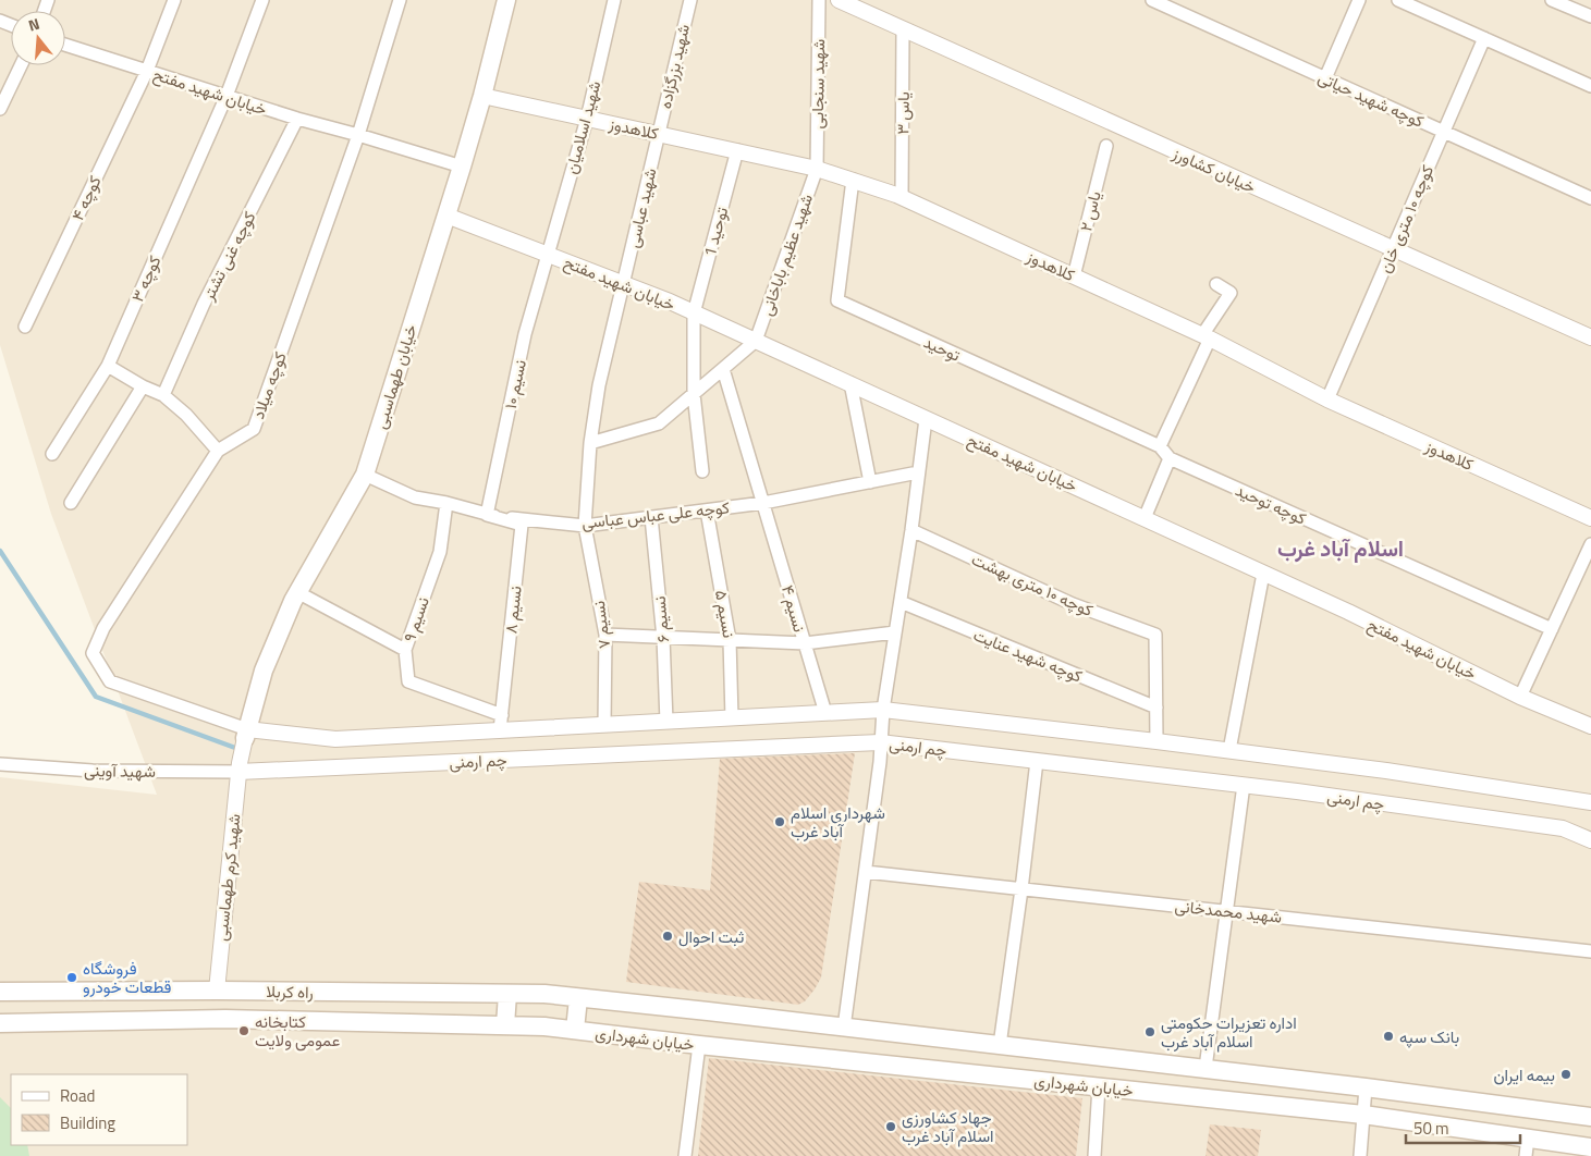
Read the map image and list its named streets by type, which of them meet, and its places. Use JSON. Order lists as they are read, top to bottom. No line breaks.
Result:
{"streets":{"main road":["خیابان طهماسبی","راه کربلا","خیابان شهرداری"],"street":["شهید بزرگزاده","شهید سنجابی","خیابان شهید مفتح","کوچه شهید حیاتی","یاس ۳","شهید اسلامیان","کلاهدوز","خیابان کشاورز","کوچه ۴","شهید عباسی","یاس ۲","کوچه ۱۰ متری خان","توحید 1","شهید عظیم باباخانی","کوچه غنی تشتر","کوچه ۳","توحید","نسیم ۱۰","کوچه میلاد","کوچه توحید","کوچه علی عباس عباسی","کوچه ۱۰ متری بهشت","نسیم ۴","نسیم ۸","نسیم ۵","نسیم ۹","نسیم ۶","نسیم ۷","کوچه شهید عنایت","چم ارمنی","شهید آوینی","شهید کرم طهماسبی","شهید محمدخانی"]},"crossings":[["شهید بزرگزاده","کلاهدوز"],["شهید بزرگزاده","شهید عباسی"],["شهید سنجابی","کلاهدوز"],["شهید سنجابی","شهید عظیم باباخانی"],["خیابان شهید مفتح","شهید اسلامیان"],["خیابان شهید مفتح","کوچه ۴"],["خیابان شهید مفتح","شهید عباسی"],["خیابان شهید مفتح","توحید 1"],["خیابان شهید مفتح","شهید عظیم باباخانی"],["خیابان شهید مفتح","کوچه غنی تشتر"],["خیابان شهید مفتح","کوچه ۳"],["خیابان شهید مفتح","خیابان طهماسبی"],["خیابان شهید مفتح","نسیم ۱۰"],["خیابان شهید مفتح","کوچه میلاد"],["کوچه شهید حیاتی","کوچه ۱۰ متری خان"],["یاس ۳","کلاهدوز"],["یاس ۳","خیابان کشاورز"],["شهید اسلامیان","کلاهدوز"],["شهید اسلامیان","نسیم ۱۰"],["کلاهدوز","شهید عباسی"],["کلاهدوز","یاس ۲"],["کلاهدوز","کوچه ۱۰ متری خان"],["کلاهدوز","توحید 1"],["کلاهدوز","شهید عظیم باباخانی"],["کلاهدوز","توحید"],["کلاهدوز","خیابان طهماسبی"],["خیابان کشاورز","کوچه ۱۰ متری خان"],["شهید عباسی","نسیم ۷"],["خیابان طهماسبی","کوچه میلاد"],["خیابان طهماسبی","کوچه علی عباس عباسی"],["خیابان طهماسبی","نسیم ۹"],["خیابان طهماسبی","چم ارمنی"],["خیابان طهماسبی","شهید کرم طهماسبی"],["نسیم ۱۰","کوچه علی عباس عباسی"],["نسیم ۱۰","نسیم ۸"],["کوچه میلاد","چم ارمنی"],["کوچه میلاد","شهید کرم طهماسبی"],["کوچه علی عباس عباسی","نسیم ۴"],["کوچه علی عباس عباسی","نسیم ۸"],["کوچه علی عباس عباسی","نسیم ۵"],["کوچه علی عباس عباسی","نسیم ۹"],["کوچه علی عباس عباسی","نسیم ۶"],["کوچه علی عباس عباسی","نسیم ۷"],["کوچه ۱۰ متری بهشت","کوچه شهید عنایت"],["نسیم ۴","چم ارمنی"],["نسیم ۸","چم ارمنی"],["نسیم ۵","چم ارمنی"],["نسیم ۶","چم ارمنی"],["نسیم ۷","چم ارمنی"],["چم ارمنی","شهید آوینی"],["چم ارمنی","شهید کرم طهماسبی"],["شهید آوینی","شهید کرم طهماسبی"],["شهید کرم طهماسبی","راه کربلا"],["راه کربلا","خیابان شهرداری"]],"districts":["اسلام آباد غرب"],"places":["شهرداری اسلام آباد غرب","ثبت احوال","فروشگاه قطعات خودرو","کتابخانه عمومی ولایت","اداره تعزیرات حکومتی اسلام آباد غرب","بانک سپه","بیمه ایران","جهاد کشاورزی اسلام آباد غرب"],"legend":["Road","Building"],"scale_bar":"50 m","north":"top"}
